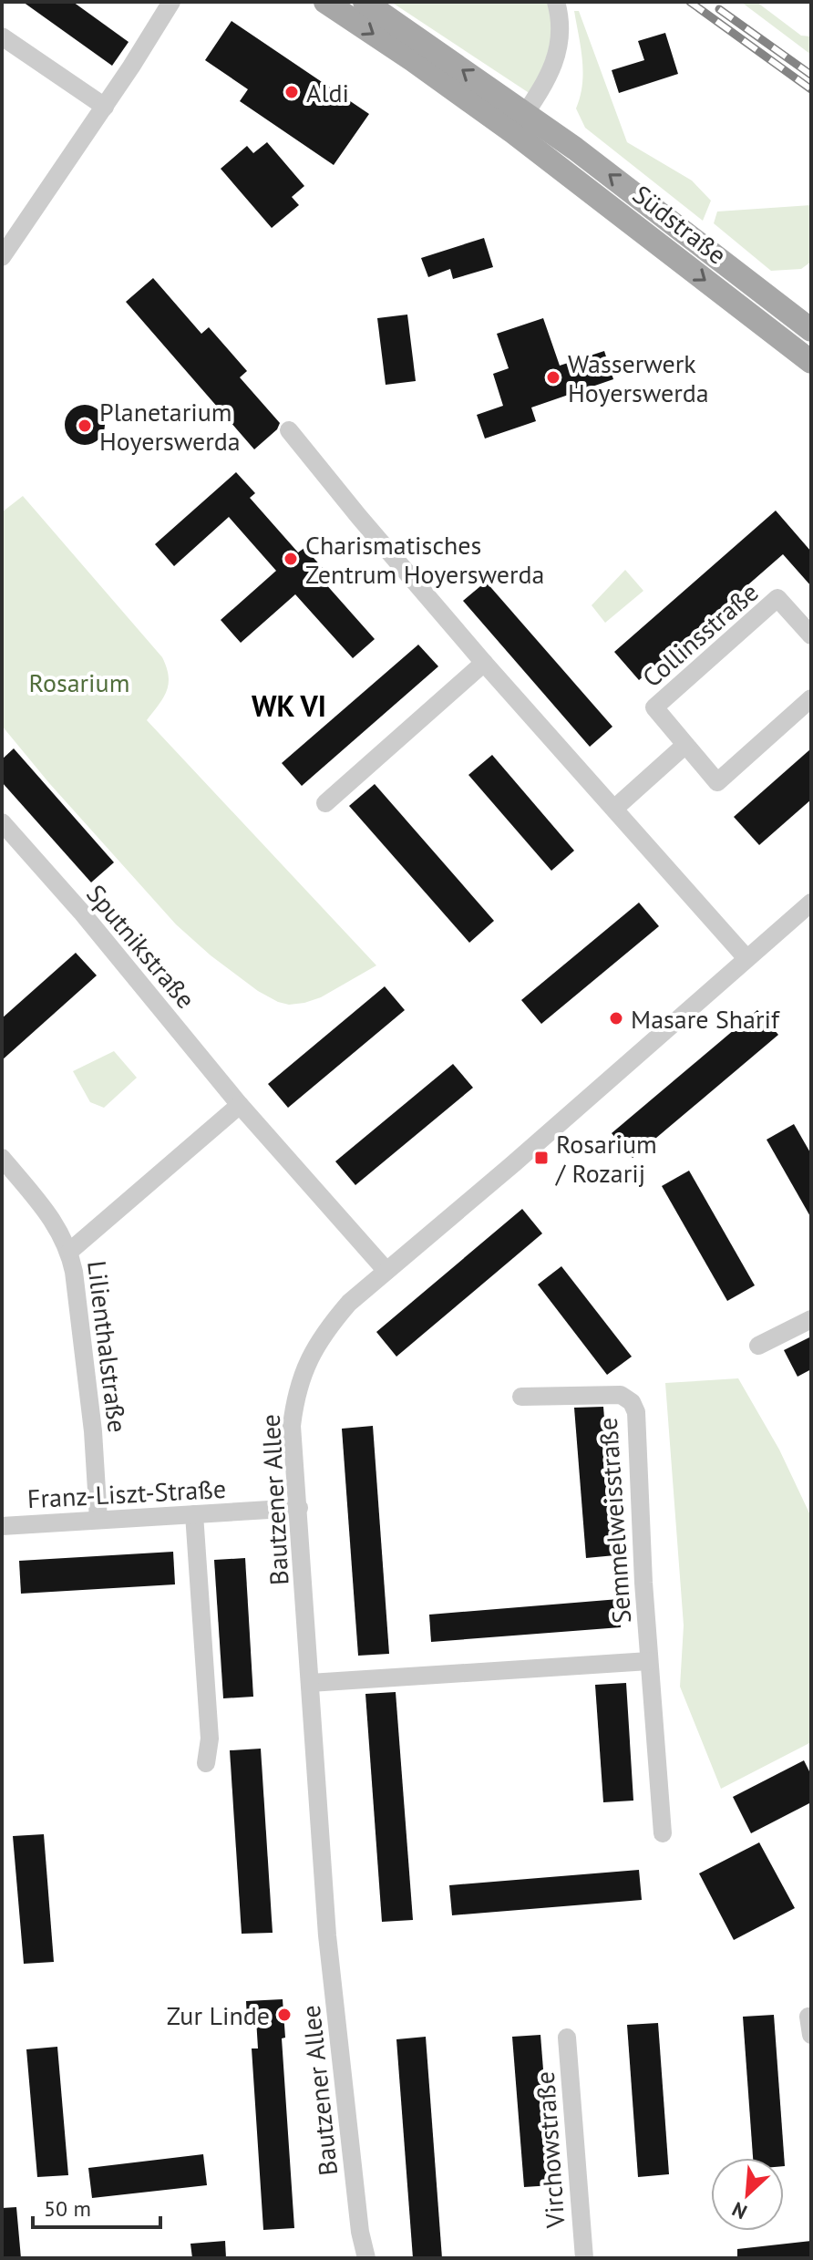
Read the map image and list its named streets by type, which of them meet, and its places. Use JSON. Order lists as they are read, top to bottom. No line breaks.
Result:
{"streets":{"main road":["Südstraße"],"street":["Collinsstraße","Sputnikstraße","Lilienthalstraße","Franz-Liszt-Straße","Bautzener Allee","Semmelweisstraße","Virchowstraße"]},"crossings":[["Sputnikstraße","Bautzener Allee"],["Lilienthalstraße","Franz-Liszt-Straße"],["Franz-Liszt-Straße","Bautzener Allee"]],"districts":["WK VI"],"parks":["Rosarium"],"places":{"other":["Aldi","Wasserwerk Hoyerswerda","Planetarium Hoyerswerda","Charismatisches Zentrum Hoyerswerda","Masare Sharif","Zur Linde"],"transit":["Rosarium / Rozarij"]},"scale_bar":"50 m","north":"bottom left"}
